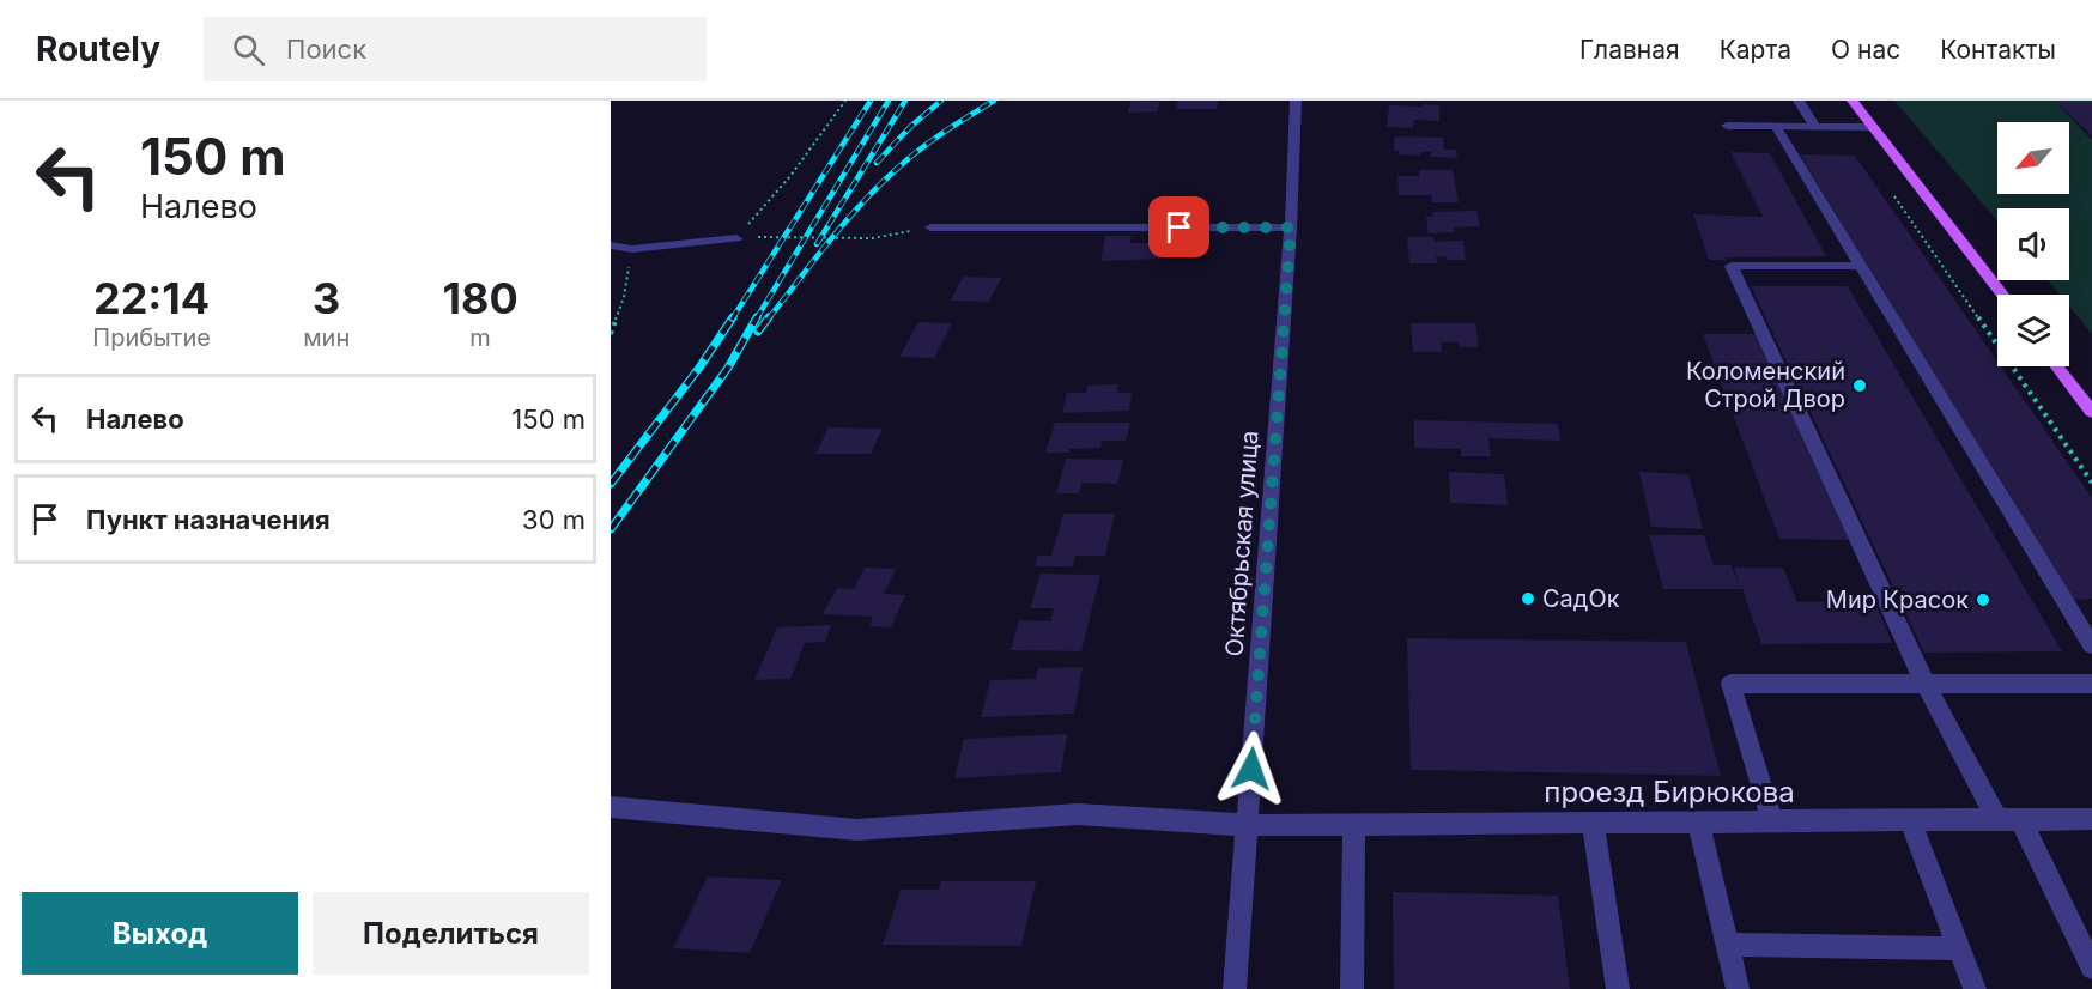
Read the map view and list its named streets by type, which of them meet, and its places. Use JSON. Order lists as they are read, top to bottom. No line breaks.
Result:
{"streets":{"street":["Октябрьская улица","проезд Бирюкова"]},"crossings":[["Октябрьская улица","проезд Бирюкова"]],"places":["Коломенский Строй Двор","СадОк","Мир Красок"],"north":"bottom left","page":{"header":"Routely","search":"Поиск","nav":["Главная","Карта","О нас","Контакты"],"turn":["150 m","Налево"],"eta":["22:14","Прибытие","3","мин","180","m"],"list":[{"name":"Налево","value":"150 m"},{"name":"Пункт назначения","value":"30 m"}],"buttons":["Выход","Поделиться"]}}
